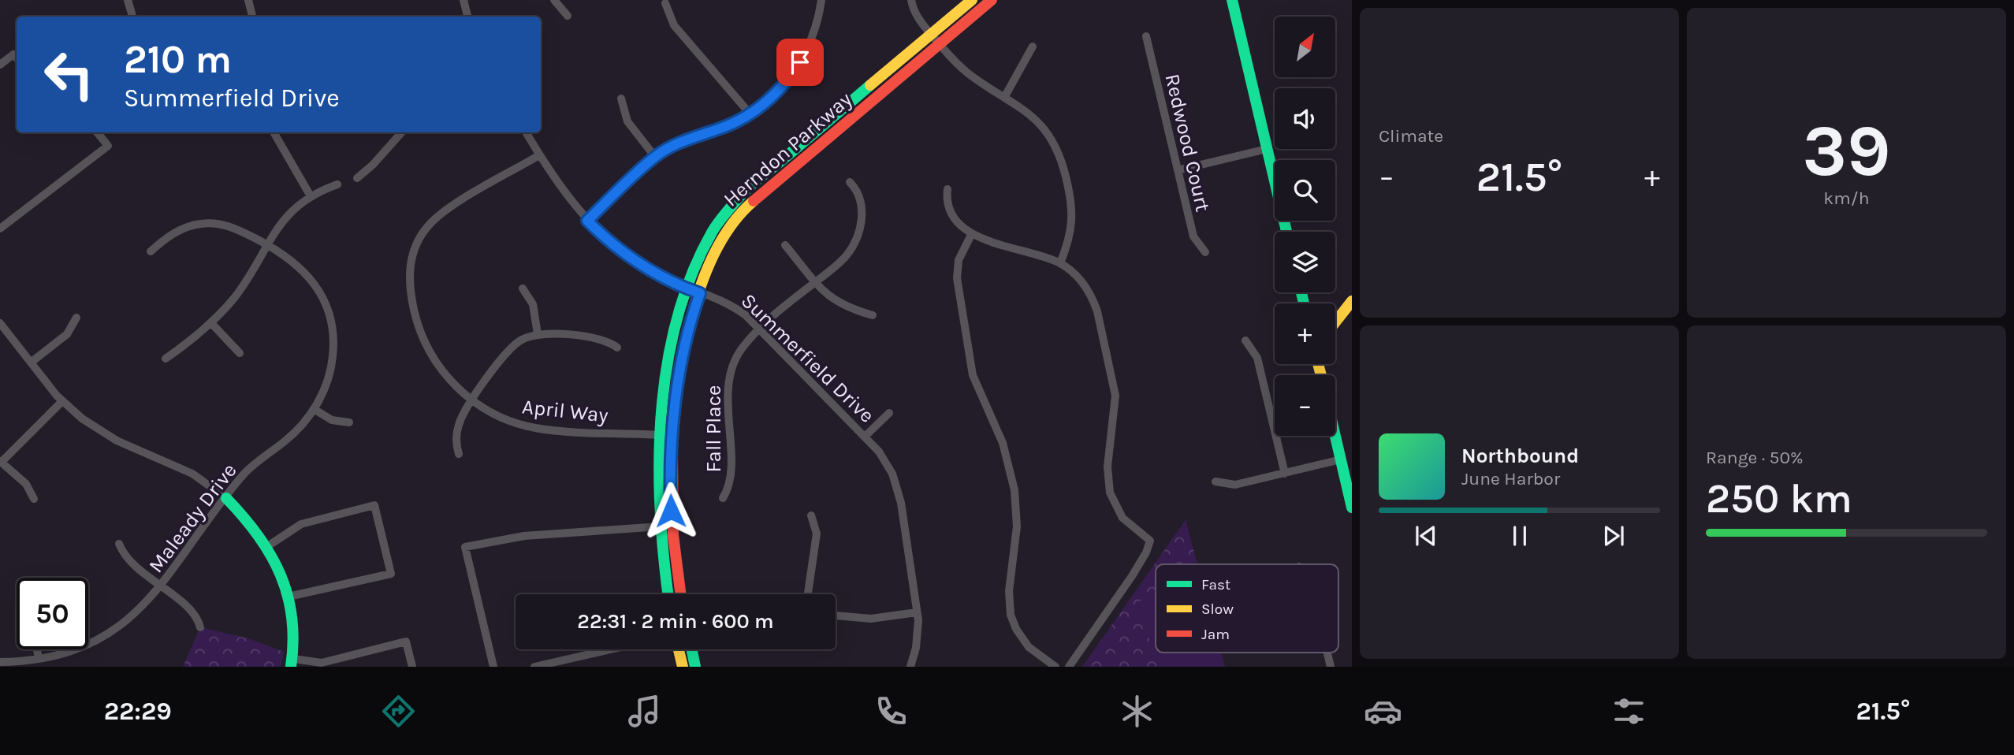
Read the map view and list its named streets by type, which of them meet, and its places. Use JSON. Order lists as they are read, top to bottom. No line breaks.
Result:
{"streets":{"main road":["Herndon Parkway"],"street":["Redwood Court","Summerfield Drive","April Way","Fall Place","Maleady Drive"]},"crossings":[["Herndon Parkway","Summerfield Drive"],["Herndon Parkway","April Way"],["Summerfield Drive","April Way"],["Summerfield Drive","Fall Place"]],"legend":["Fast","Slow","Jam"],"north":"top right","page":{"tile":["Climate",["39","km/h"],["Range · 50%","250 km"]],"map_buttons":["+","−"],"turn":["210 m","Summerfield Drive"],"heat":["−","21.5°","+"],"song":["Northbound","June Harbor"],"limit":"50","trip":"22:31 · 2 min · 600 m","tabs":["22:29","21.5°"]}}
